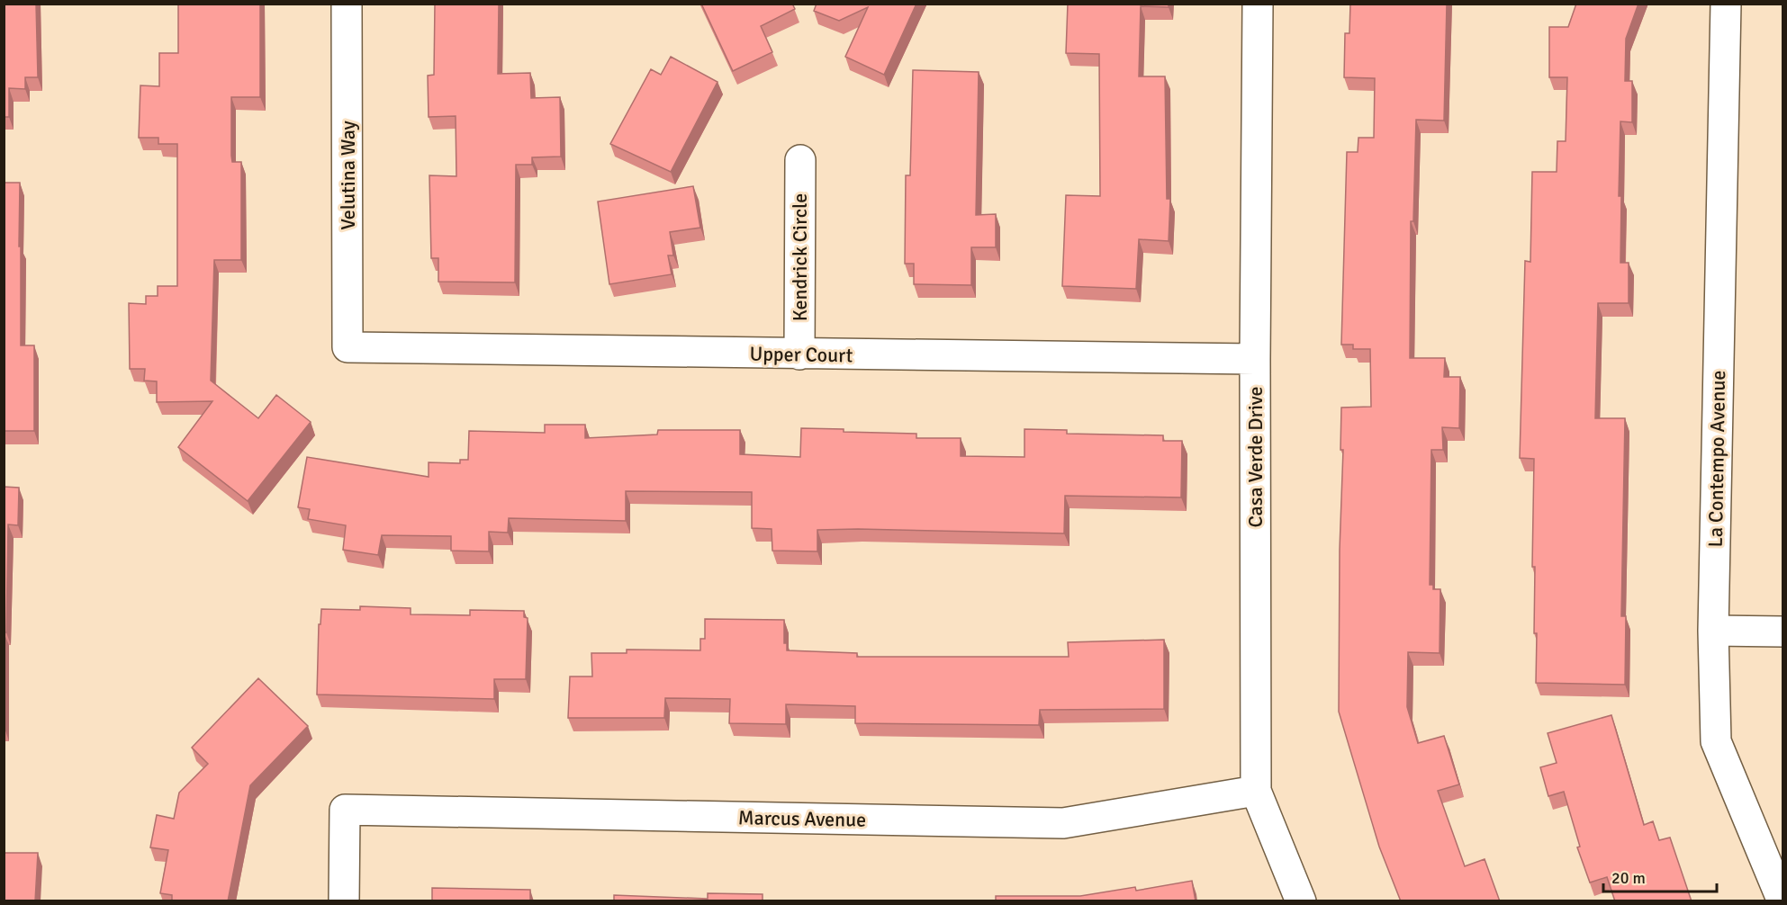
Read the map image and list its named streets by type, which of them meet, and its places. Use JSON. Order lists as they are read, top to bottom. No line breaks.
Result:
{"streets":{"street":["Velutina Way","Kendrick Circle","Upper Court","Casa Verde Drive","La Contempo Avenue","Marcus Avenue"]},"crossings":[["Velutina Way","Upper Court"],["Kendrick Circle","Upper Court"],["Upper Court","Casa Verde Drive"],["Casa Verde Drive","Marcus Avenue"]],"scale_bar":"20 m"}
